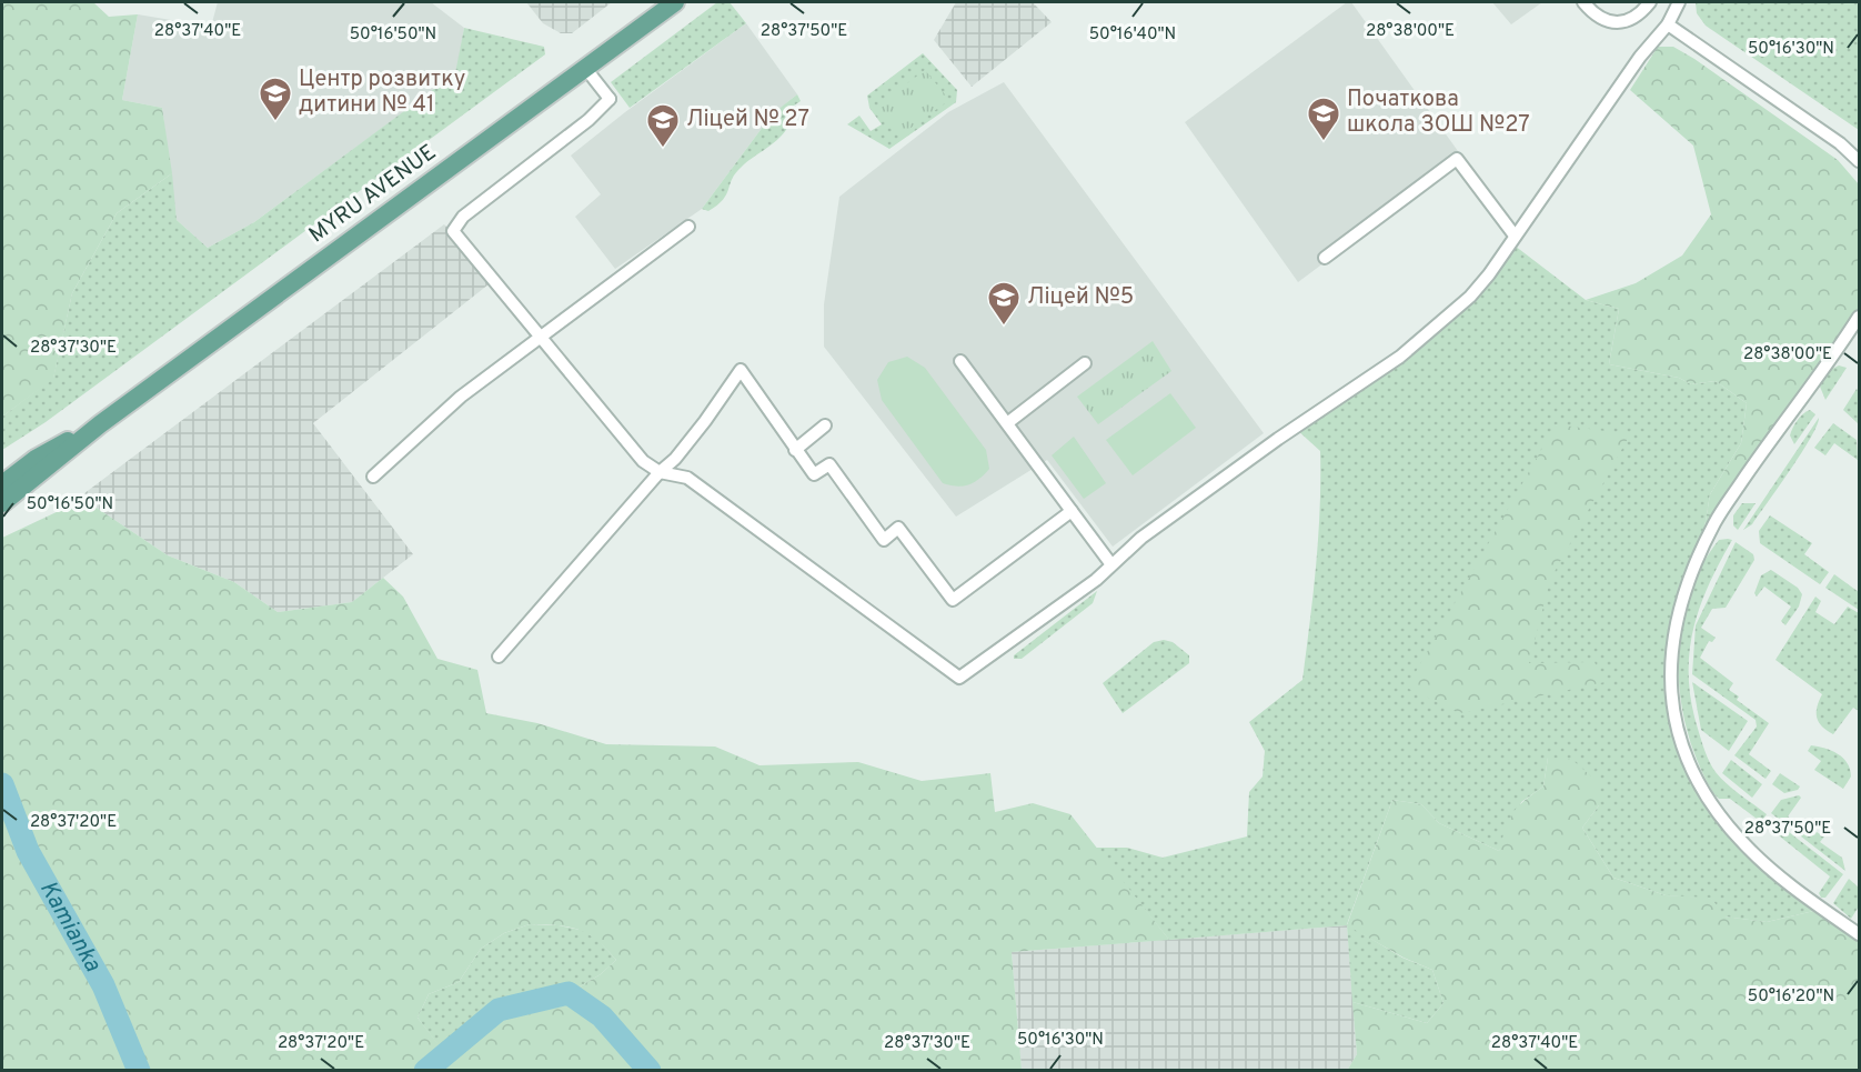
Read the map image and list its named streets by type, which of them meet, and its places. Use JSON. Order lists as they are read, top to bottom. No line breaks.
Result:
{"streets":{"main road":["MYRU AVENUE"]},"water":["Kamianka"],"places":{"school or university":["Центр розвитку дитини № 41","Початкова школа ЗОШ №27","Ліцей № 27","Ліцей №5"]},"coordinates":["28°37'40\"E","28°37'50\"E","28°38'00\"E","50°16'50\"N","50°16'40\"N","50°16'30\"N","28°37'30\"E","28°37'20\"E","50°16'20\"N"]}
